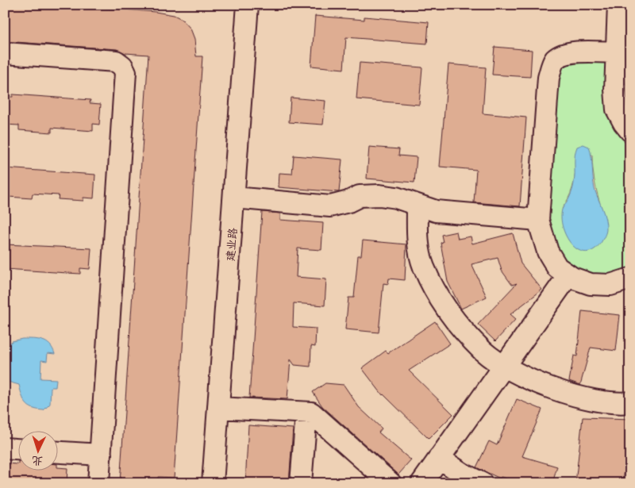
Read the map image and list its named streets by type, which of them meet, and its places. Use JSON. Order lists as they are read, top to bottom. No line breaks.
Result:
{"streets":{"street":["建业路"]},"north":"bottom"}
